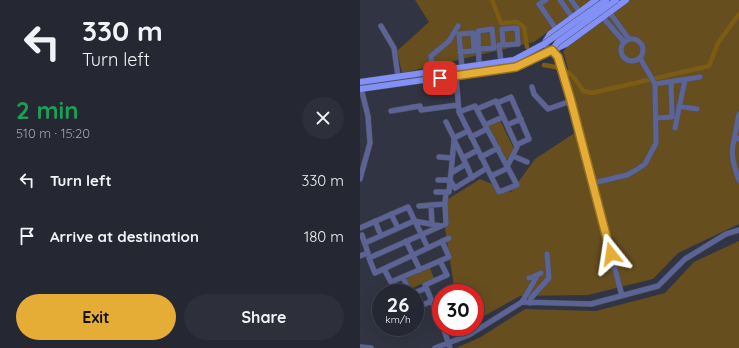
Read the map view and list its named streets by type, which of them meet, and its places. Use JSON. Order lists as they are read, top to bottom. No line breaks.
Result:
{"page":{"turn":["330 m","Turn left"],"heading":["2 min","510 m · 15:20"],"list":[{"name":"Turn left","value":"330 m"},{"name":"Arrive at destination","value":"180 m"}],"speed":"26 km/h","limit":"30","buttons":["Exit","Share"]}}
